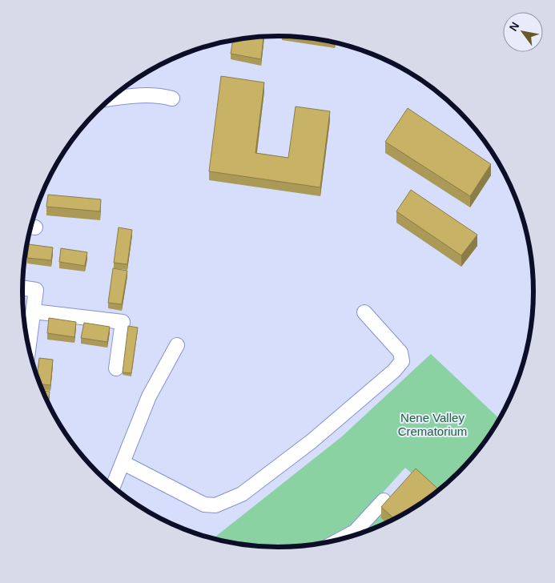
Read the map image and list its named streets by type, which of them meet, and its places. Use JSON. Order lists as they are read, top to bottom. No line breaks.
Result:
{"parks":["Nene Valley Crematorium"],"north":"top left"}
